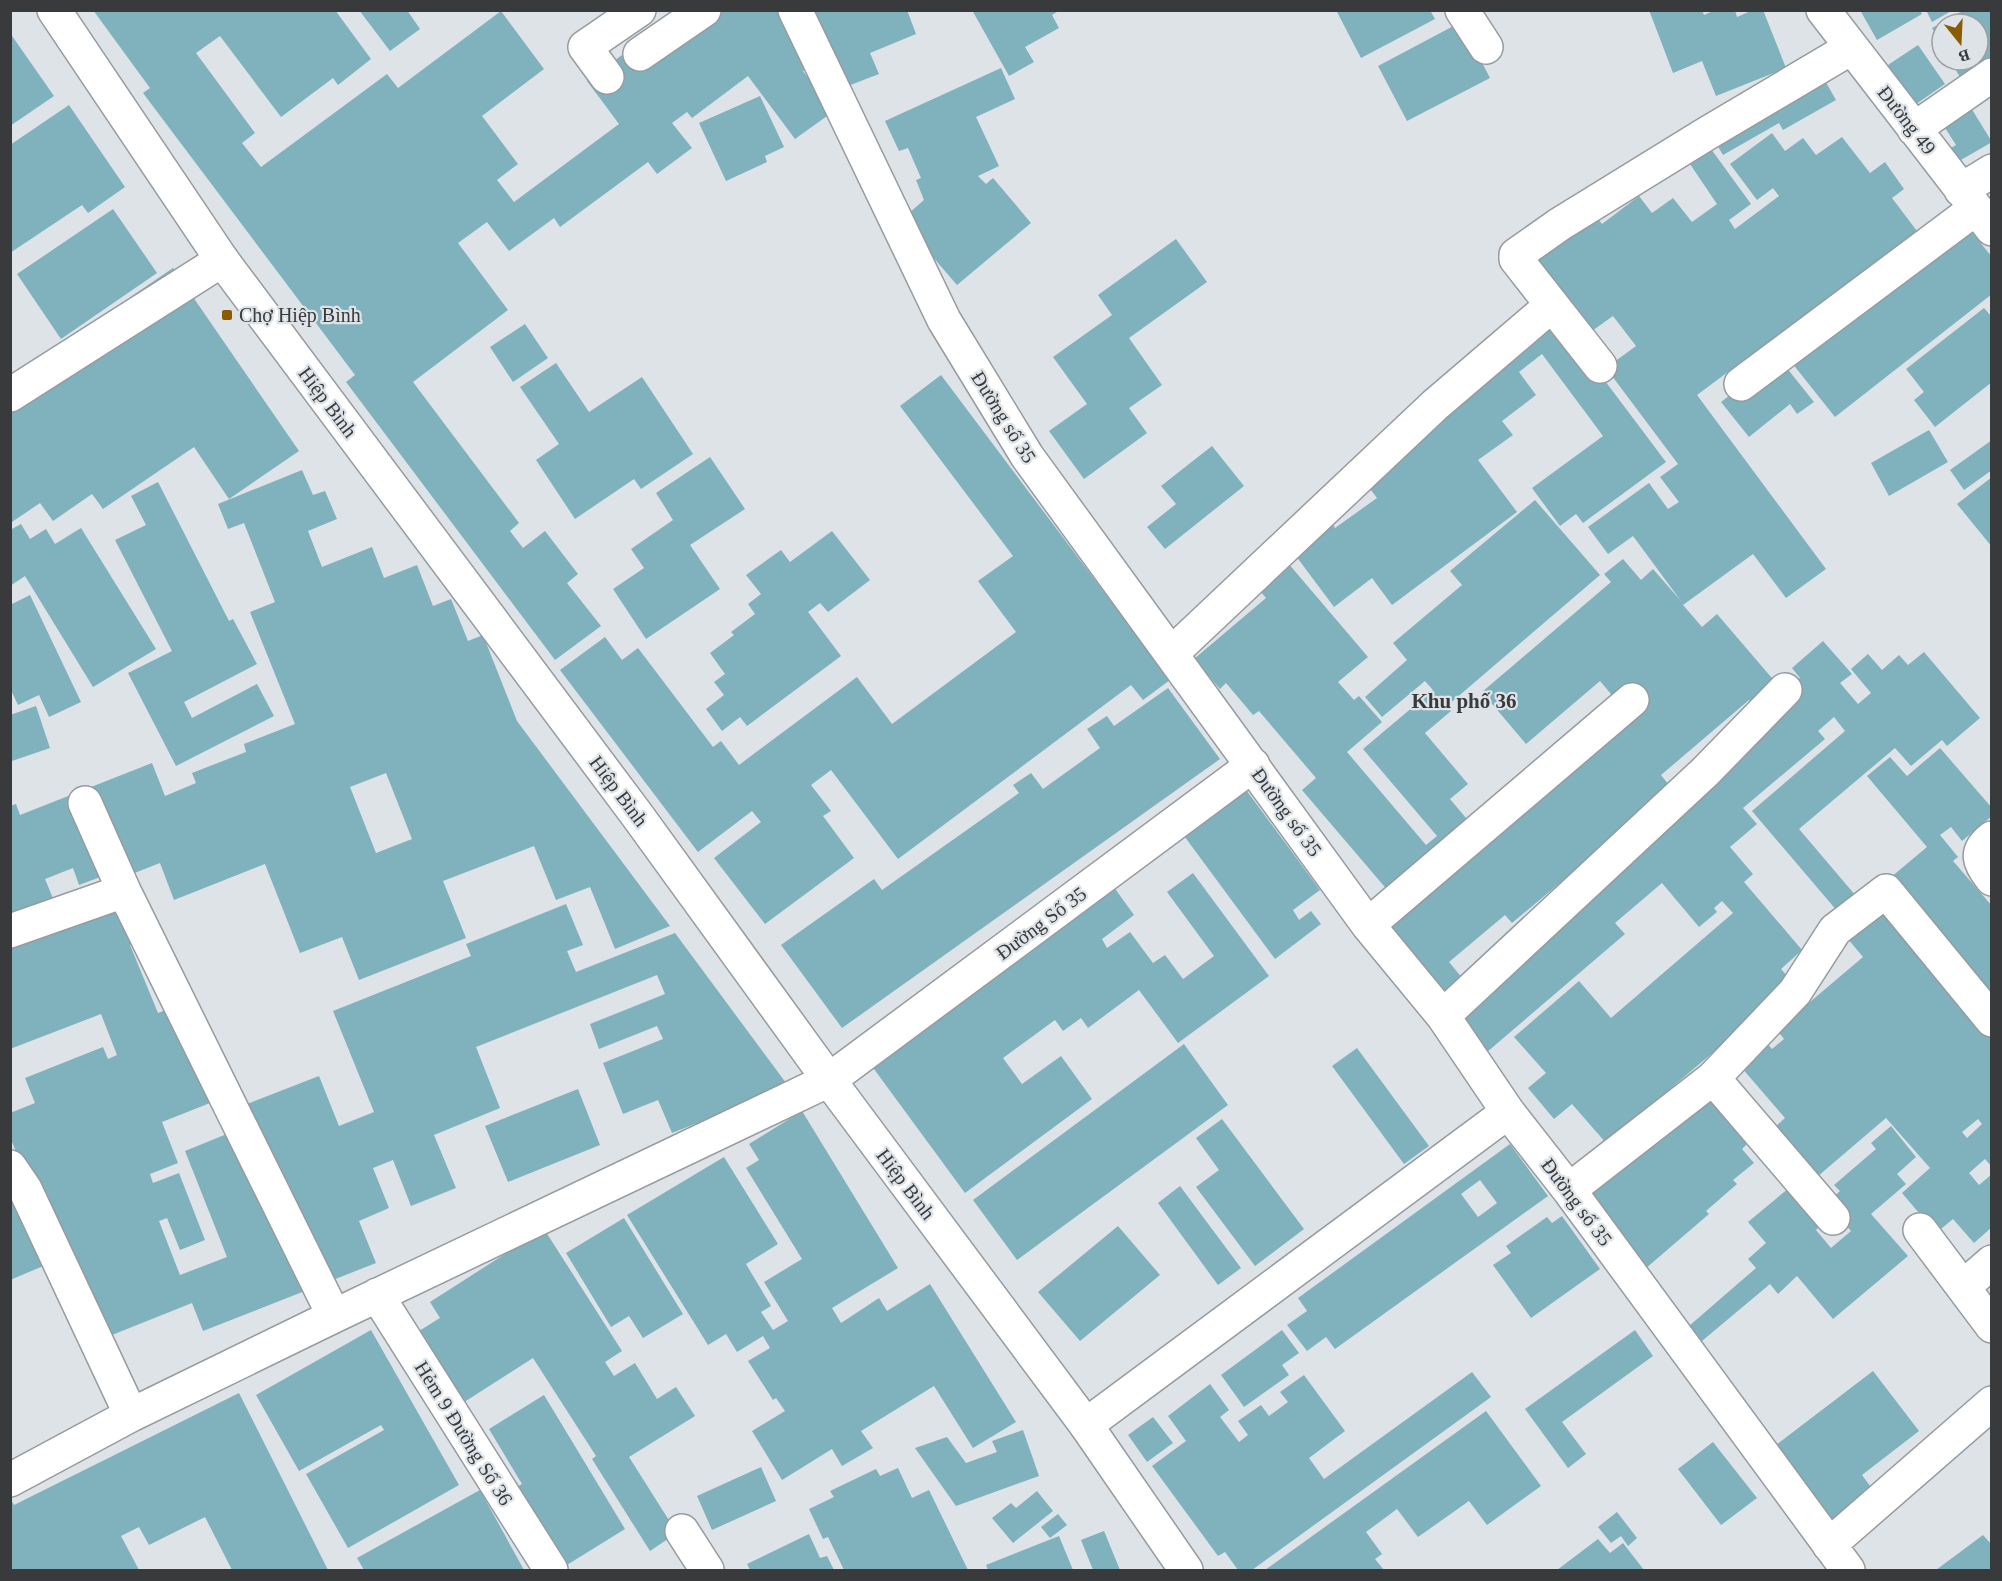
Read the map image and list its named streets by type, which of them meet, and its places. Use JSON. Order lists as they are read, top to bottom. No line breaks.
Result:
{"streets":{"street":["Đường 49","Hiệp Bình","Đường số 35","Đường Số 35","Hẻm 9 Đường Số 36"]},"crossings":[["Hiệp Bình","Đường Số 35"],["Đường số 35","Đường Số 35"],["Đường Số 35","Hẻm 9 Đường Số 36"]],"districts":["Khu phố 36"],"places":{"transit":["Chợ Hiệp Bình"]},"north":"bottom"}
